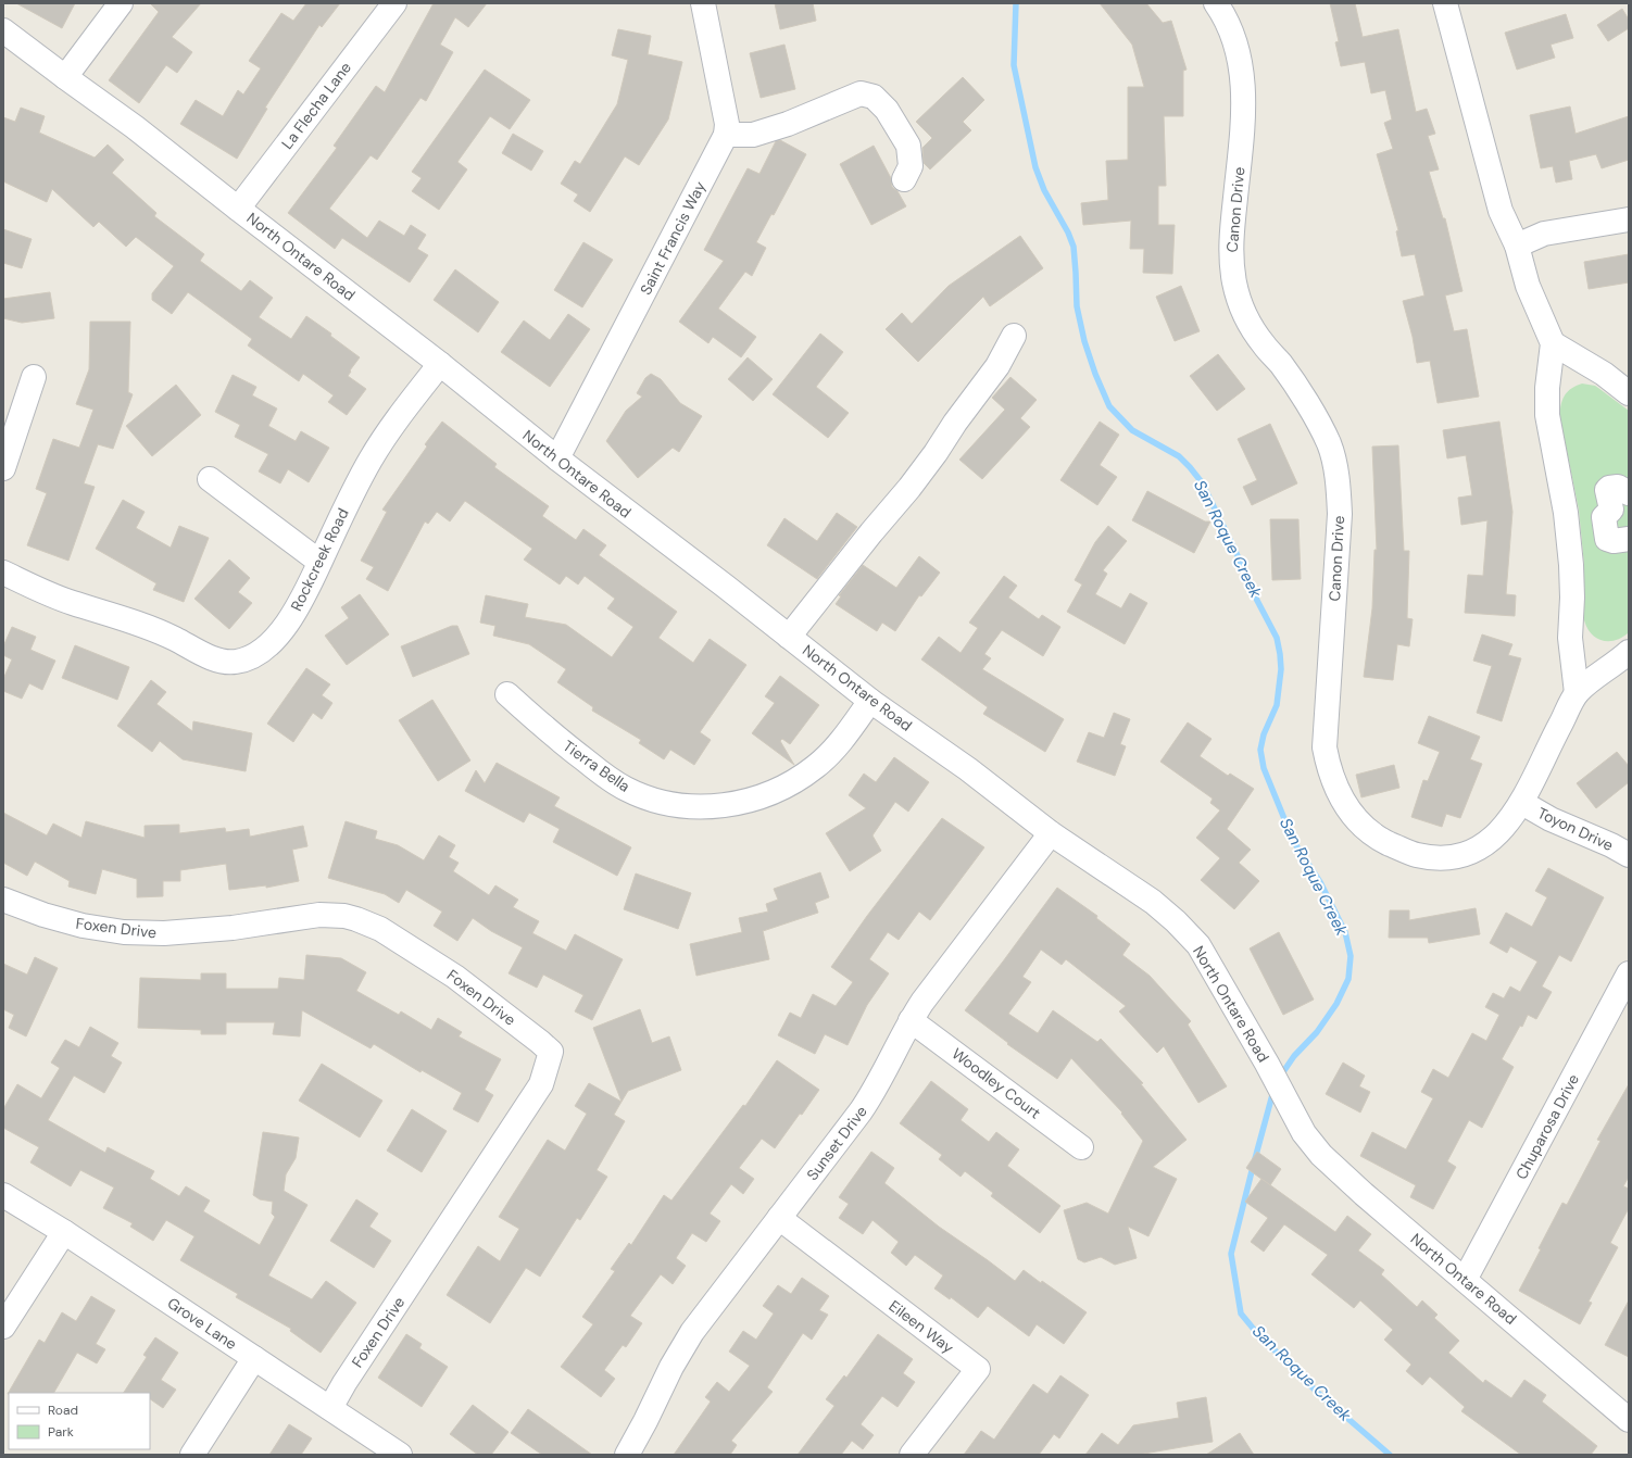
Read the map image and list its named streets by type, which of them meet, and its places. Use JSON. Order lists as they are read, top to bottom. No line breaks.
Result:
{"streets":{"street":["La Flecha Lane","Canon Drive","Saint Francis Way","North Ontare Road","Rockcreek Road","Tierra Bella","Toyon Drive","Foxen Drive","Woodley Court","Chuparosa Drive","Sunset Drive","Grove Lane","Eileen Way"]},"crossings":[["La Flecha Lane","North Ontare Road"],["Canon Drive","Toyon Drive"],["Saint Francis Way","North Ontare Road"],["North Ontare Road","Rockcreek Road"],["North Ontare Road","Tierra Bella"],["North Ontare Road","Chuparosa Drive"],["North Ontare Road","Sunset Drive"],["Foxen Drive","Grove Lane"],["Woodley Court","Sunset Drive"],["Sunset Drive","Eileen Way"]],"water":["San Roque Creek"],"legend":["Road","Park"]}
